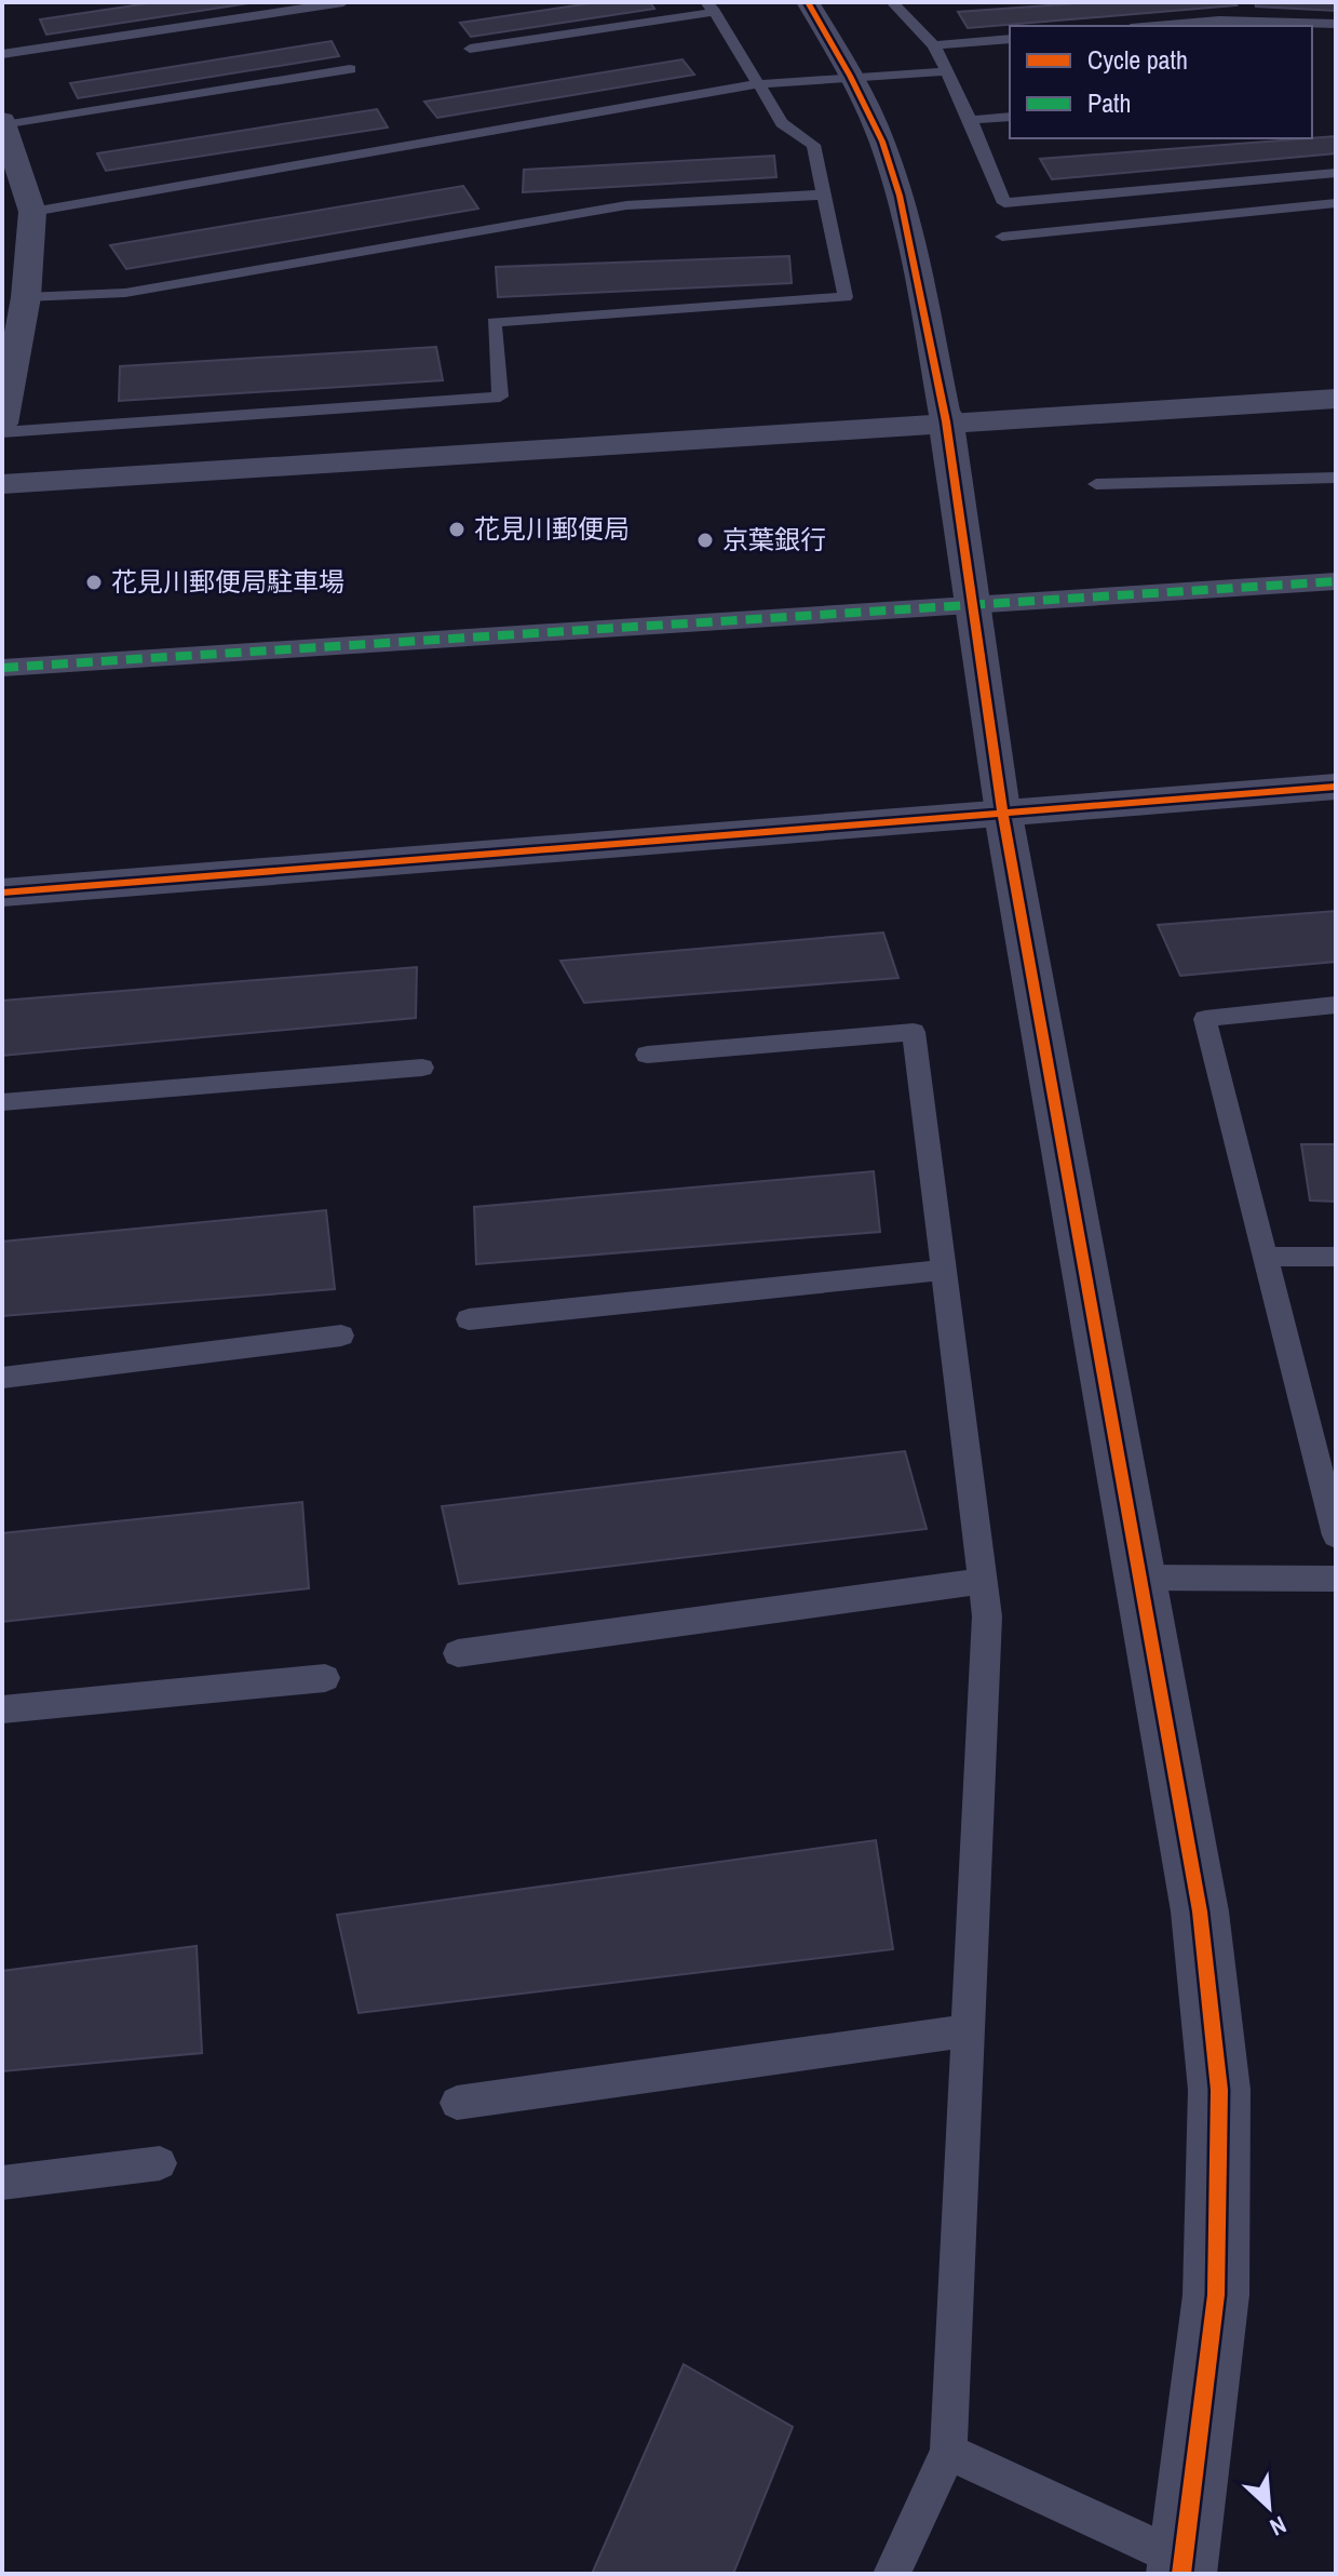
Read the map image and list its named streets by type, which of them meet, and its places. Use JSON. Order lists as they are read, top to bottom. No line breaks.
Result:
{"places":["花見川郵便局","京葉銀行","花見川郵便局駐車場"],"legend":["Cycle path","Path"],"north":"bottom right"}
